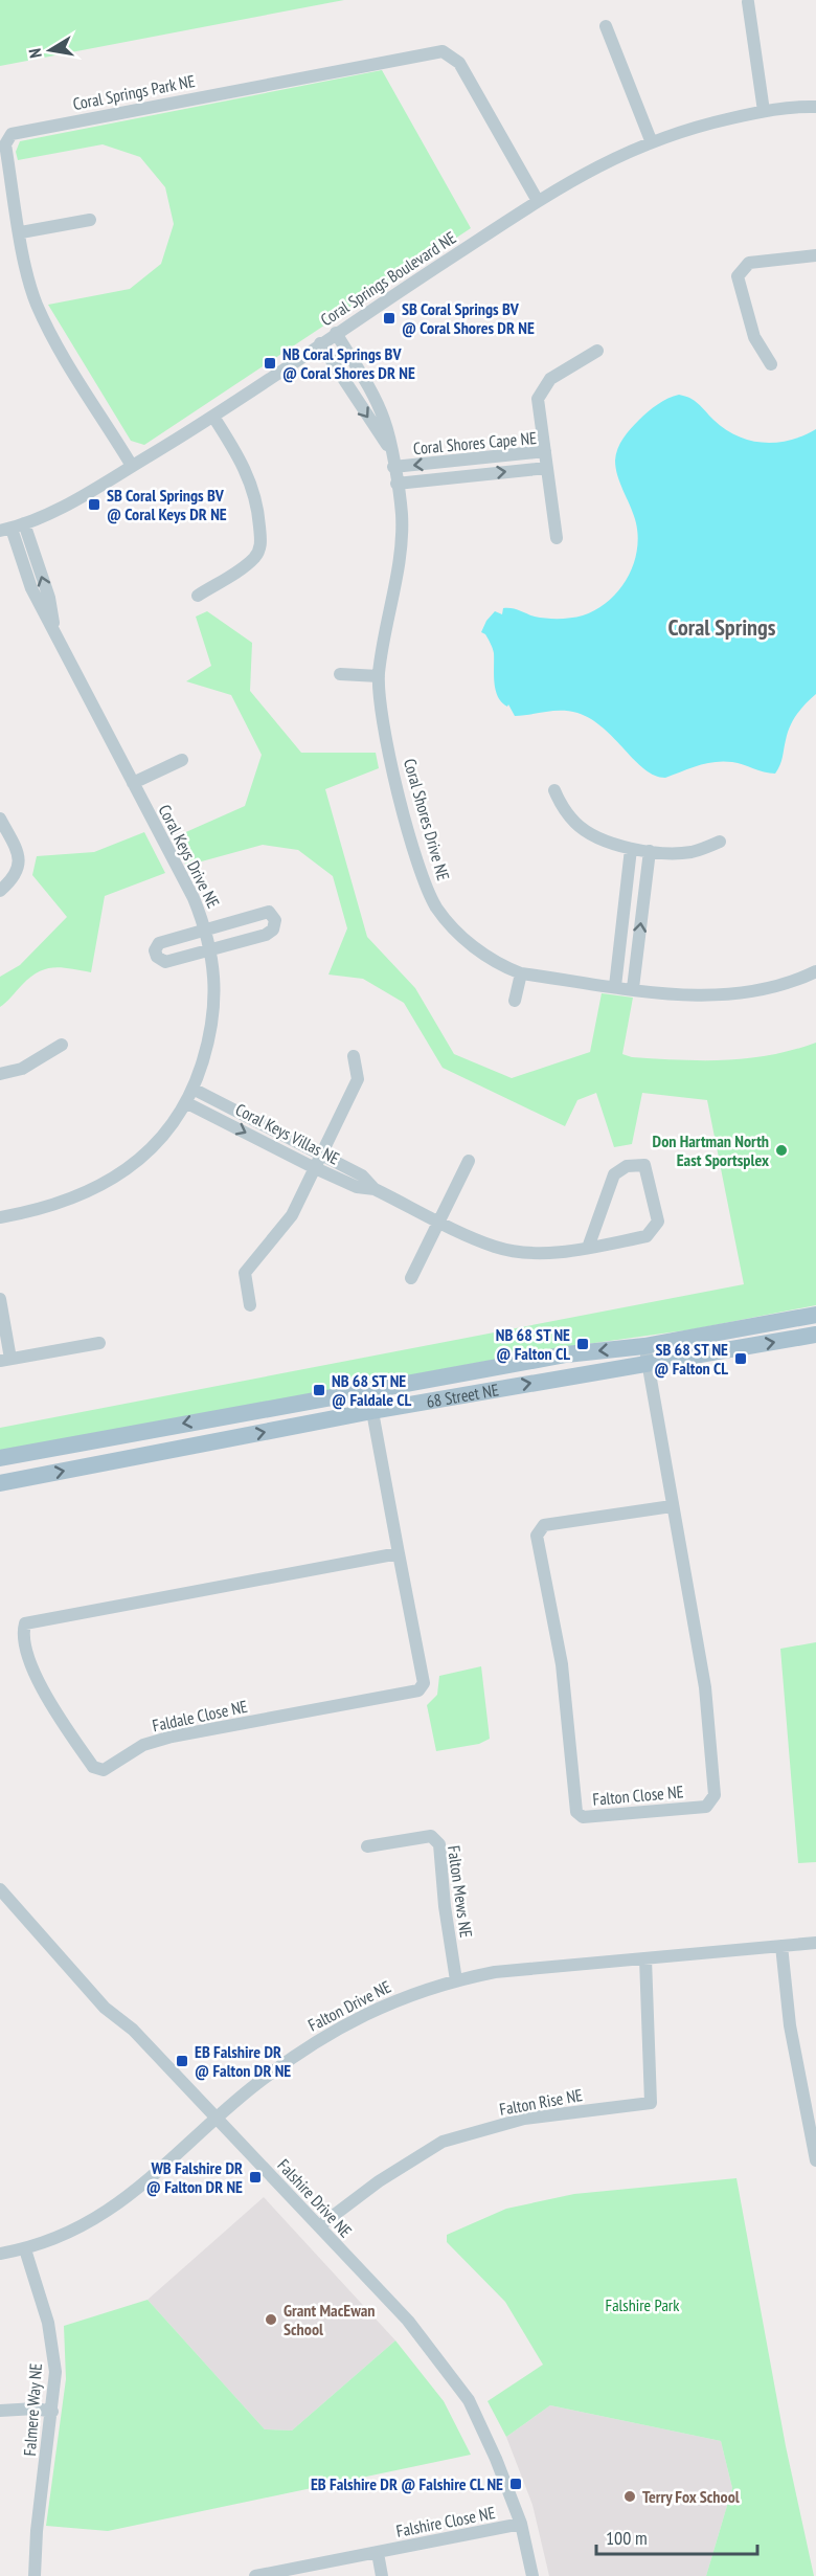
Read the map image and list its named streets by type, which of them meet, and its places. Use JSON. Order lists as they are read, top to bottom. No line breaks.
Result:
{"streets":{"main road":["68 Street NE"],"street":["Coral Springs Park NE","Coral Springs Boulevard NE","Coral Shores Cape NE","Coral Shores Drive NE","Coral Keys Drive NE","Coral Keys Villas NE","Faldale Close NE","Falton Close NE","Falton Mews NE","Falton Drive NE","Falton Rise NE","Falshire Drive NE","Falmere Way NE","Falshire Close NE"]},"crossings":[["Coral Springs Park NE","Coral Springs Boulevard NE"],["Coral Springs Boulevard NE","Coral Shores Drive NE"],["Coral Springs Boulevard NE","Coral Keys Drive NE"],["Coral Shores Cape NE","Coral Shores Drive NE"],["Coral Keys Drive NE","Coral Keys Villas NE"],["68 Street NE","Faldale Close NE"],["68 Street NE","Falton Close NE"],["Falton Mews NE","Falton Drive NE"],["Falton Drive NE","Falton Rise NE"],["Falton Drive NE","Falshire Drive NE"],["Falton Drive NE","Falmere Way NE"],["Falton Rise NE","Falshire Drive NE"],["Falshire Drive NE","Falshire Close NE"]],"districts":["Coral Springs"],"parks":["Falshire Park"],"places":{"transit":["SB Coral Springs BV @ Coral Shores DR NE","NB Coral Springs BV @ Coral Shores DR NE","SB Coral Springs BV @ Coral Keys DR NE","NB 68 ST NE @ Falton CL","SB 68 ST NE @ Falton CL","NB 68 ST NE @ Faldale CL","EB Falshire DR @ Falton DR NE","WB Falshire DR @ Falton DR NE","EB Falshire DR @ Falshire CL NE"],"other":["Don Hartman North East Sportsplex","Grant MacEwan School","Terry Fox School"]},"scale_bar":"100 m","north":"left"}
